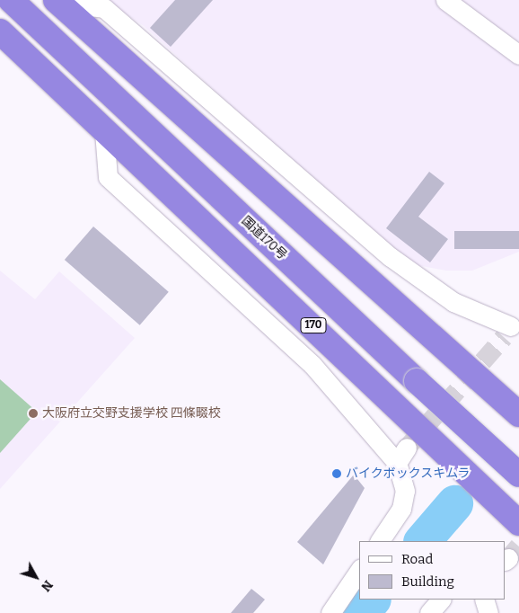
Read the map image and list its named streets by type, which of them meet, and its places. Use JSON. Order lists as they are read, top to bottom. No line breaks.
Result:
{"streets":{"highway":["国道170号","170"]},"places":["大阪府立交野支援学校 四條畷校","バイクボックスキムラ"],"legend":["Road","Building"],"north":"bottom right"}
